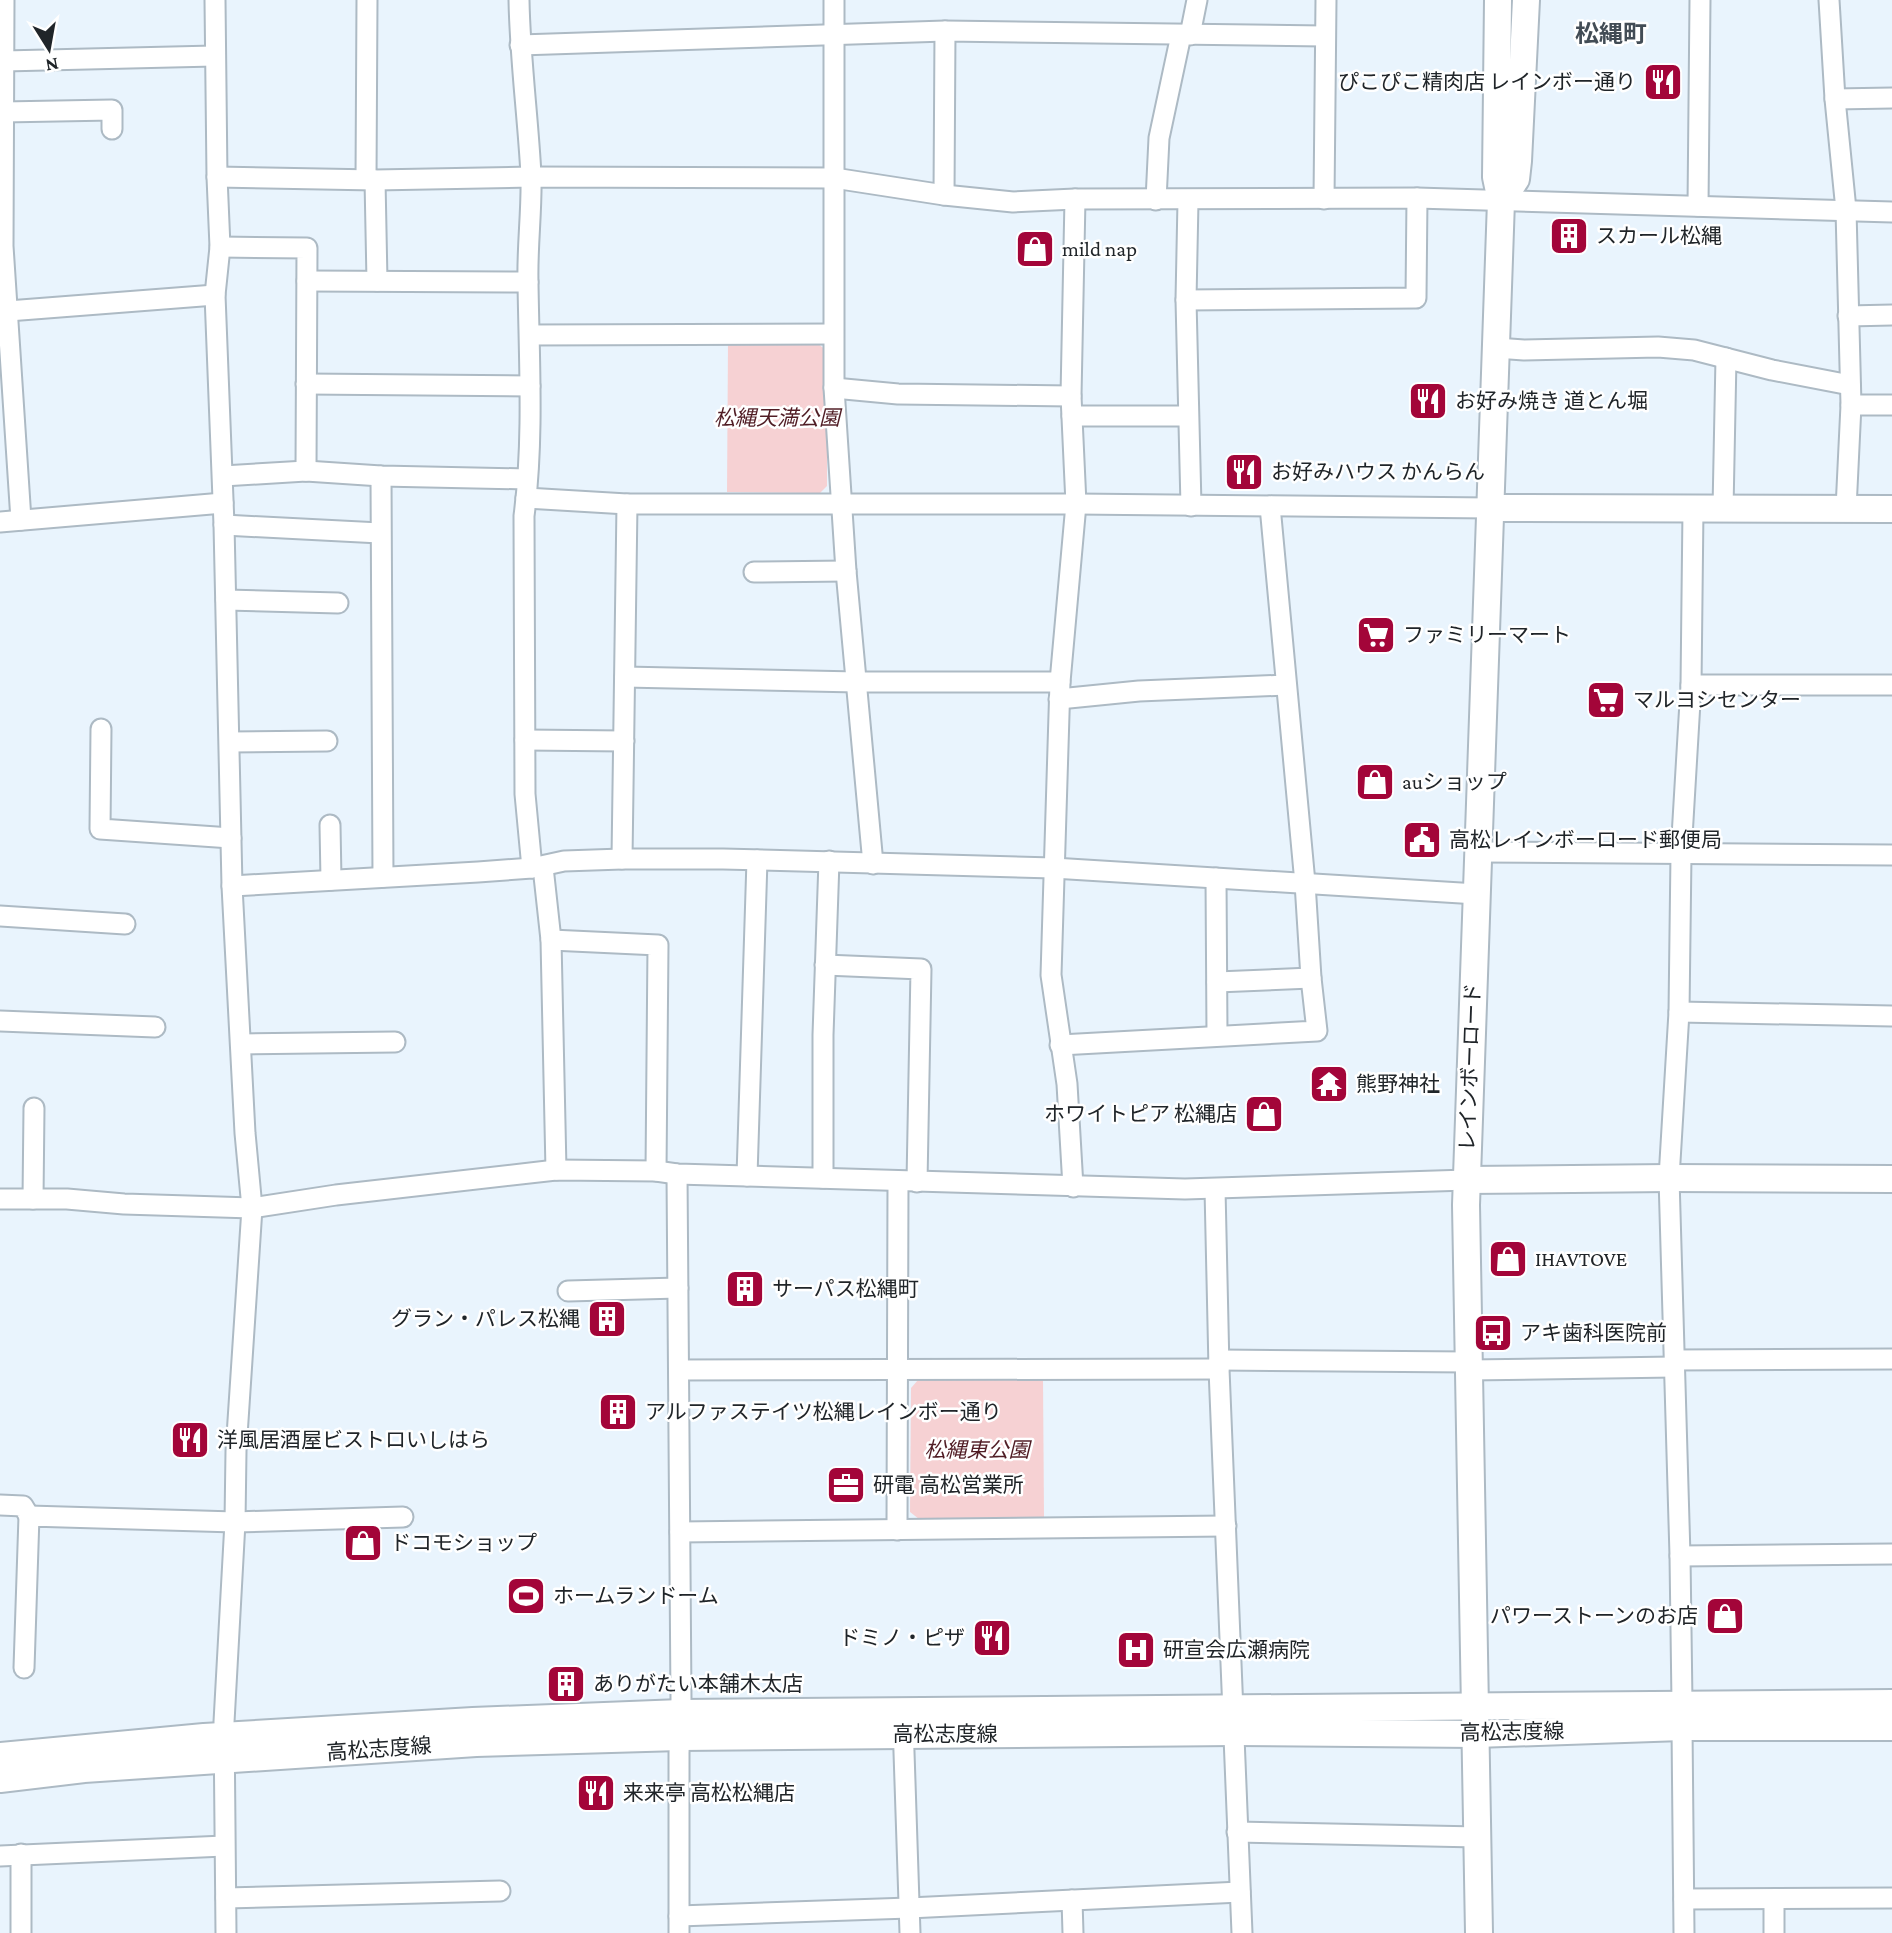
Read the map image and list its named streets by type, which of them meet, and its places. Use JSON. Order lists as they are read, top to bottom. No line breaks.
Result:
{"streets":{"street":["レインボーロード","高松志度線"]},"crossings":[["レインボーロード","高松志度線"]],"districts":["松縄町"],"parks":["松縄天満公園","松縄東公園"],"places":{"restaurant":["ぴこぴこ精肉店 レインボー通り","お好み焼き 道とん堀","お好みハウス かんらん","洋風居酒屋ビストロいしはら","ドミノ・ピザ","来来亭 高松松縄店"],"building":["スカール松縄","サーパス松縄町","グラン・パレス松縄","アルファステイツ松縄レインボー通り","ありがたい本舗木太店"],"shop":["mild nap","auショップ","ホワイトピア 松縄店","IHAVTOVE","ドコモショップ","パワーストーンのお店"],"supermarket":["ファミリーマート","マルヨシセンター"],"public building":["高松レインボーロード郵便局"],"temple":["熊野神社"],"bus stop":["アキ歯科医院前"],"office":["研電 高松営業所"],"sports":["ホームランドーム"],"hospital":["研宣会広瀬病院"]},"north":"bottom"}
